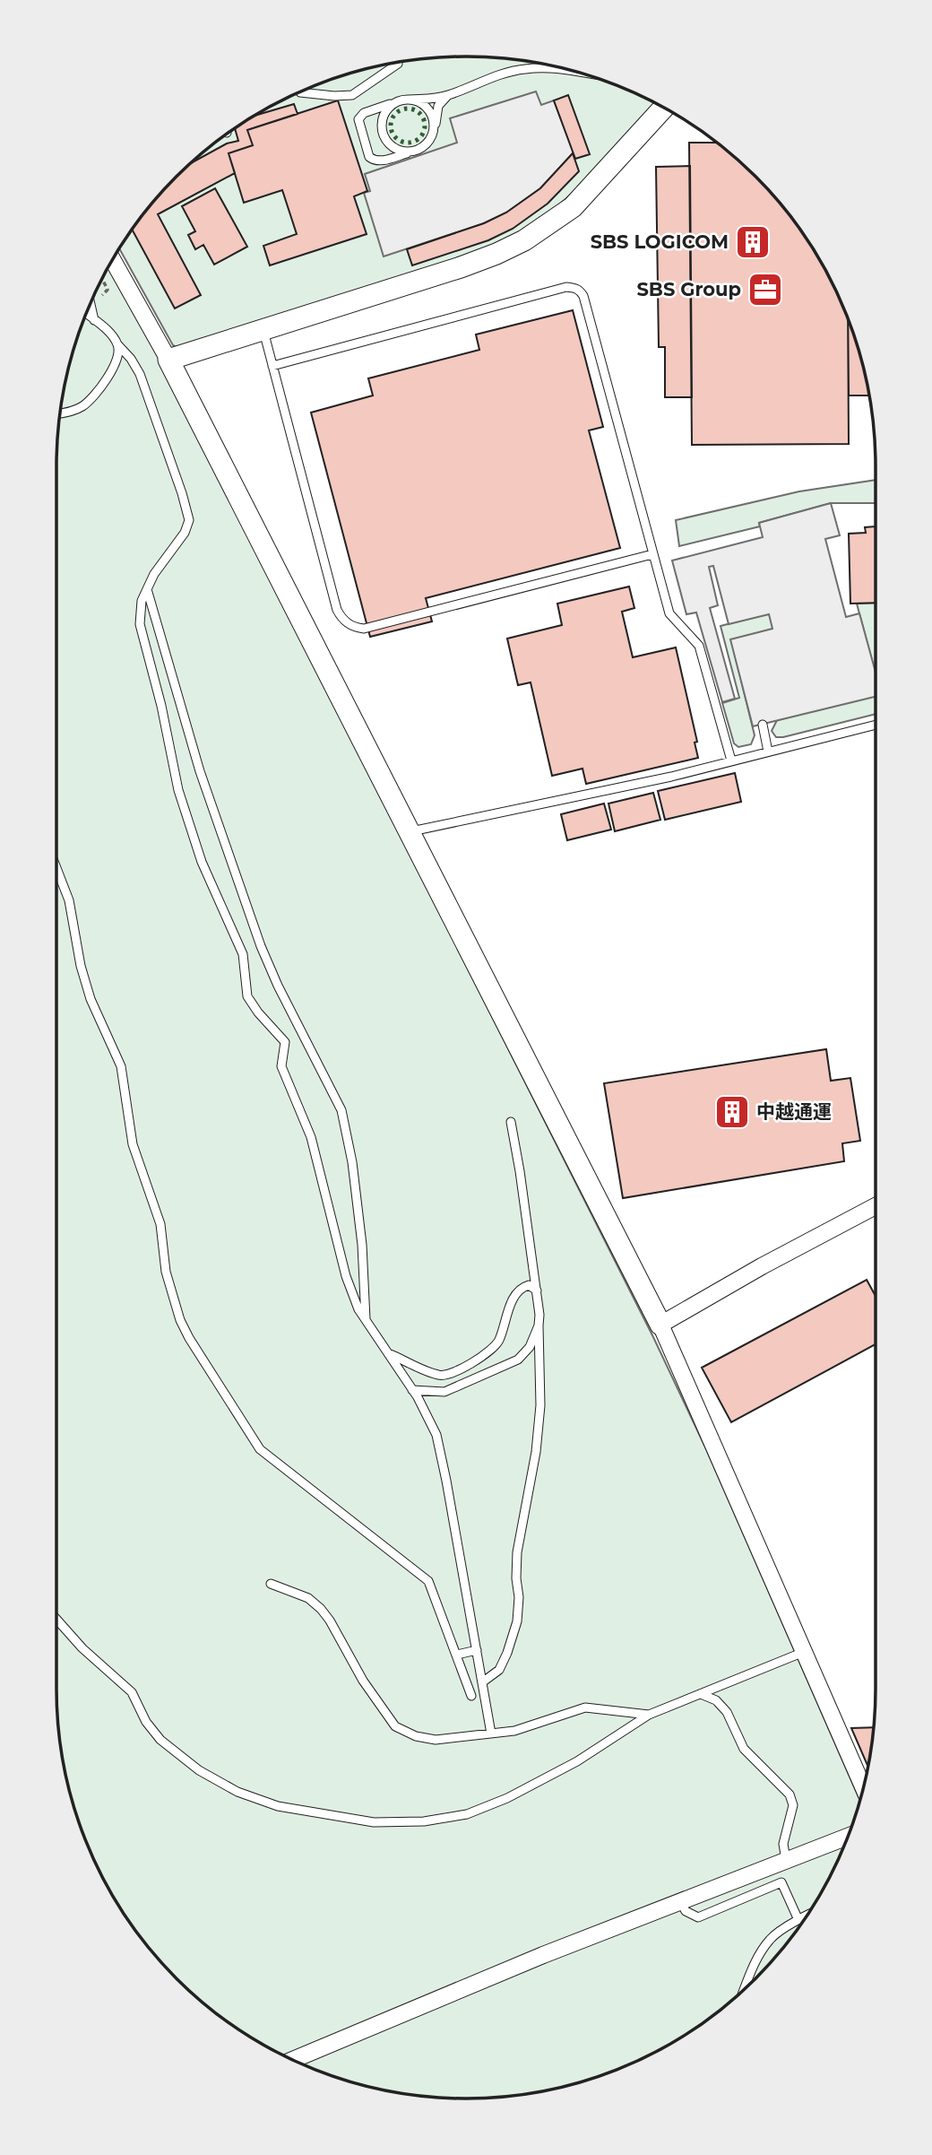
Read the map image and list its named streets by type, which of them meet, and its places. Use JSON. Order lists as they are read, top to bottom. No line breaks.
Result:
{"places":{"building":["SBS LOGICOM","中越通運"],"office":["SBS Group"]}}
